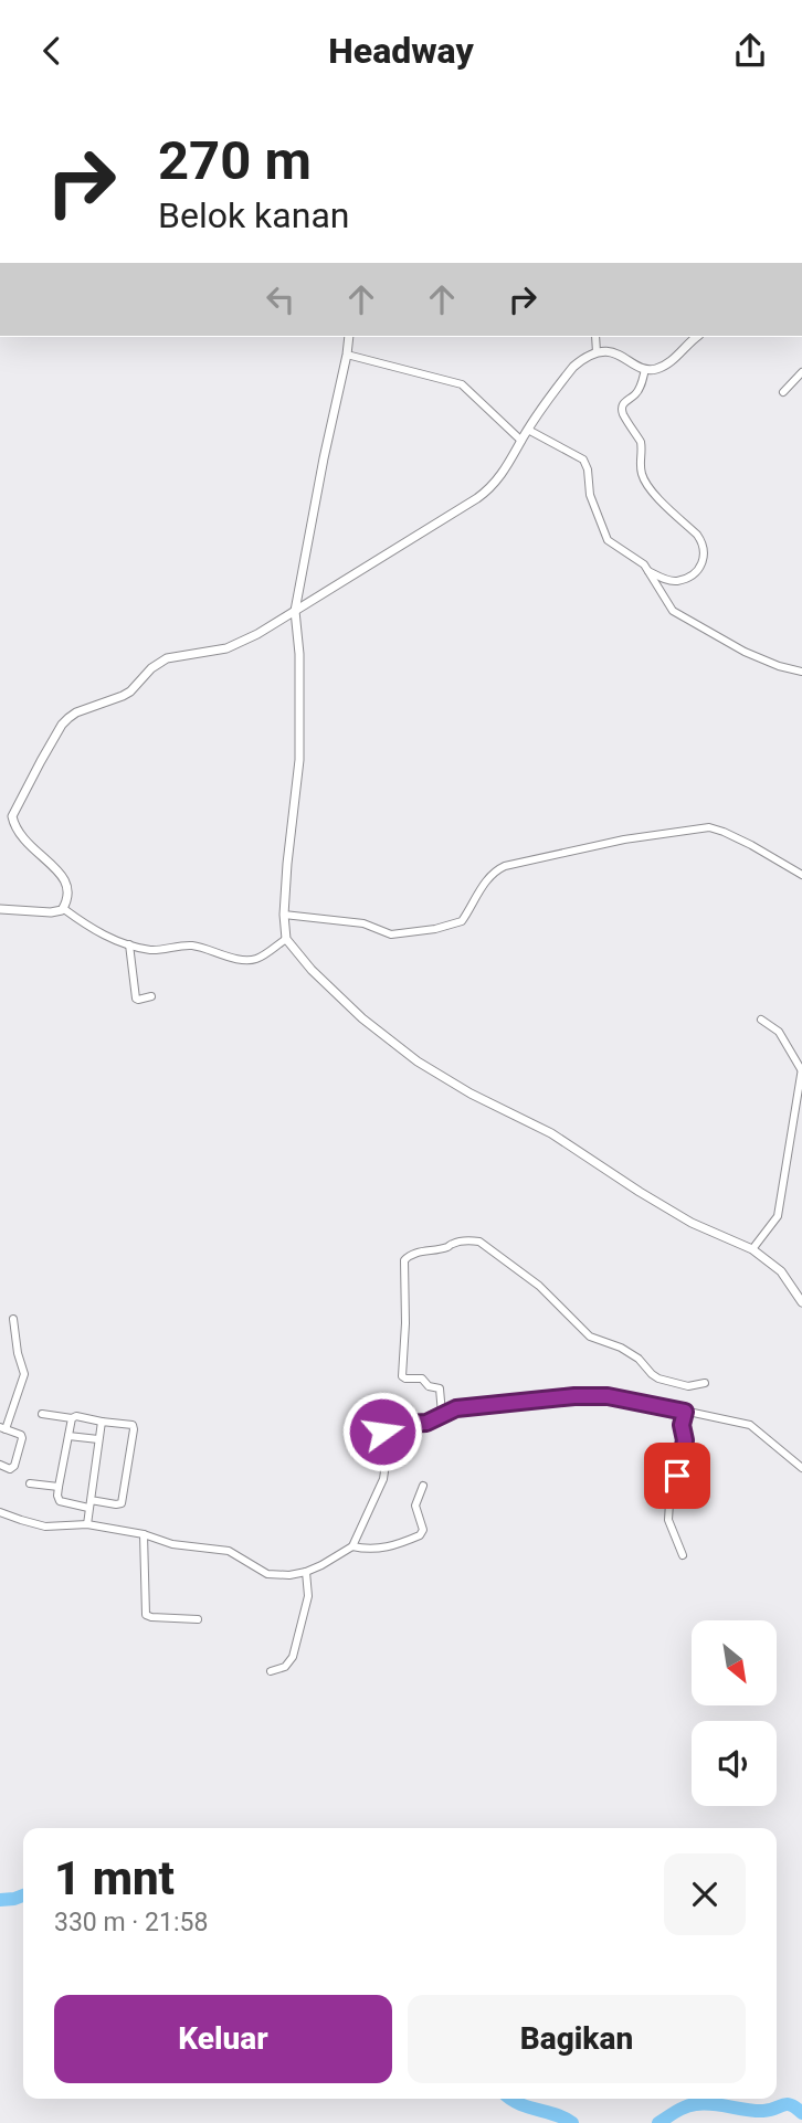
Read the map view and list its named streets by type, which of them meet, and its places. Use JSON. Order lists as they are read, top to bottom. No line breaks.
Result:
{"north":"bottom right","page":{"header":"Headway","turn":["270 m","Belok kanan"],"heading":["1 mnt","330 m · 21:58"],"buttons":["Keluar","Bagikan"]}}
